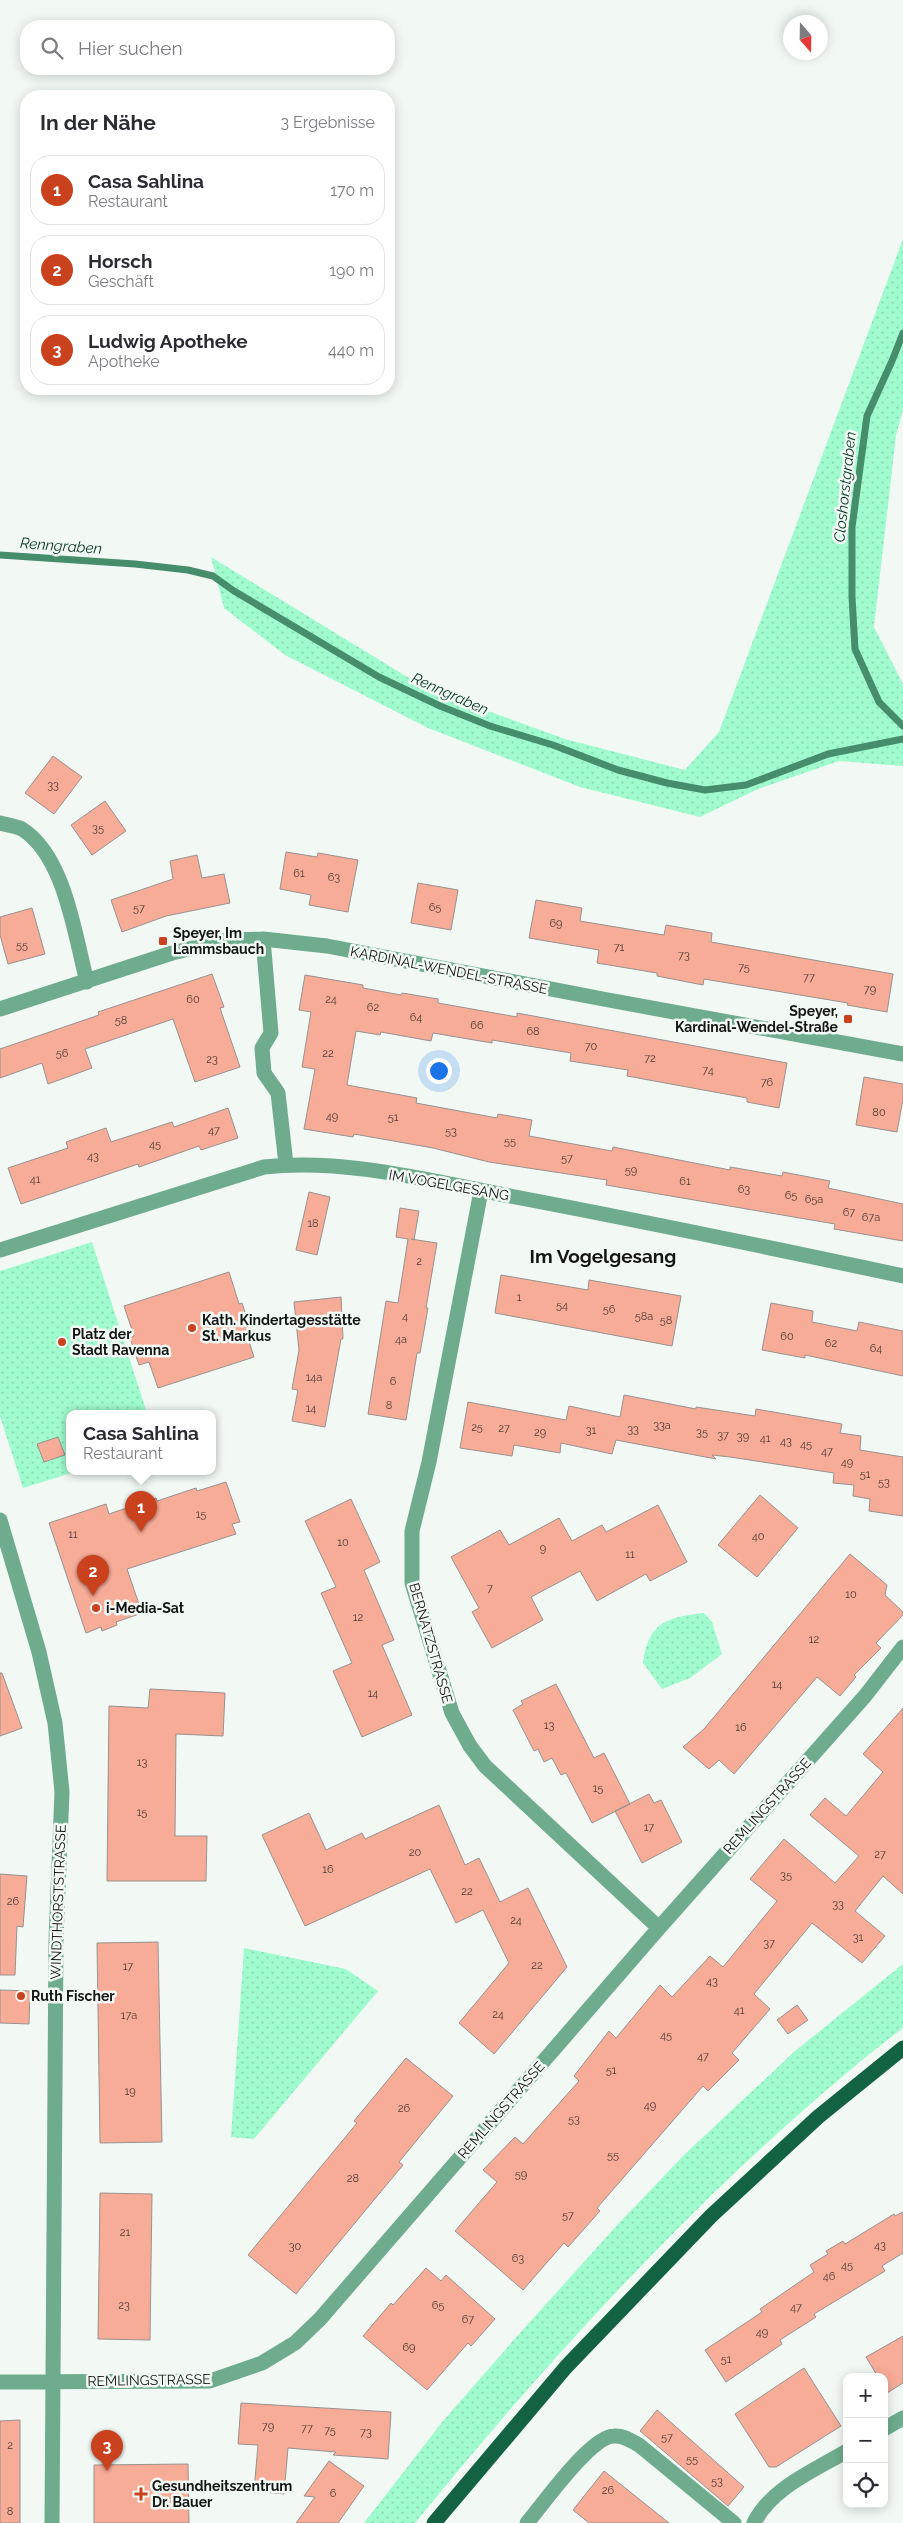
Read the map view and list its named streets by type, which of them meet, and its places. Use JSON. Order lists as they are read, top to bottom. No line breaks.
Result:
{"streets":{"street":["KARDINAL-WENDEL-STRASSE","IM VOGELGESANG","BERNATZSTRASSE","REMLINGSTRASSE","WINDTHORSTSTRASSE"]},"crossings":[["IM VOGELGESANG","BERNATZSTRASSE"],["BERNATZSTRASSE","REMLINGSTRASSE"],["REMLINGSTRASSE","WINDTHORSTSTRASSE"]],"districts":["Im Vogelgesang"],"water":["Closhorstgraben","Renngraben"],"places":{"transit":["Speyer, Im Lammsbauch","Speyer, Kardinal-Wendel-Straße"],"other":["Kath. Kindertagesstätte St. Markus","Platz der Stadt Ravenna","i-Media-Sat","Ruth Fischer"],"health":["Gesundheitszentrum Dr. Bauer"]},"house_numbers":["33","35","61","63","65","57","69","55","71","73","75","77","79","60","24","62","64","58","66","68","70","56","22","72","23","74","76","80","49","51","47","53","55","45","43","57","59","41","61","63","65","65a","67","67a","18","2","1","54","56","4","58a","58","60","4a","62","64","14a","6","8","14","33a","25","27","33","31","29","35","37","39","41","43","45","47","49","51","53","15","11","40","10","9","11","7","10","12","12","14","14","13","16","13","15","15","17","20","27","16","35","22","26","33","24","31","37","22","17","43","41","24","17a","45","47","51","19","49","26","53","55","59","28","57","21","43","30","63","45","46","23","65","47","67","49","69","51","79","77","75","73","57","2","55","53","26","6","8"],"north":"bottom","page":{"search":"Hier suchen","heading":["In der Nähe","3 Ergebnisse"],"list":[{"mark":"1","name":"Casa Sahlina","note":"Restaurant","value":"170 m"},{"mark":"2","name":"Horsch","note":"Geschäft","value":"190 m"},{"mark":"3","name":"Ludwig Apotheke","note":"Apotheke","value":"440 m"}],"popup":["Casa Sahlina","Restaurant"],"pins":["1","2","3"],"map_buttons":["+","−"]}}
